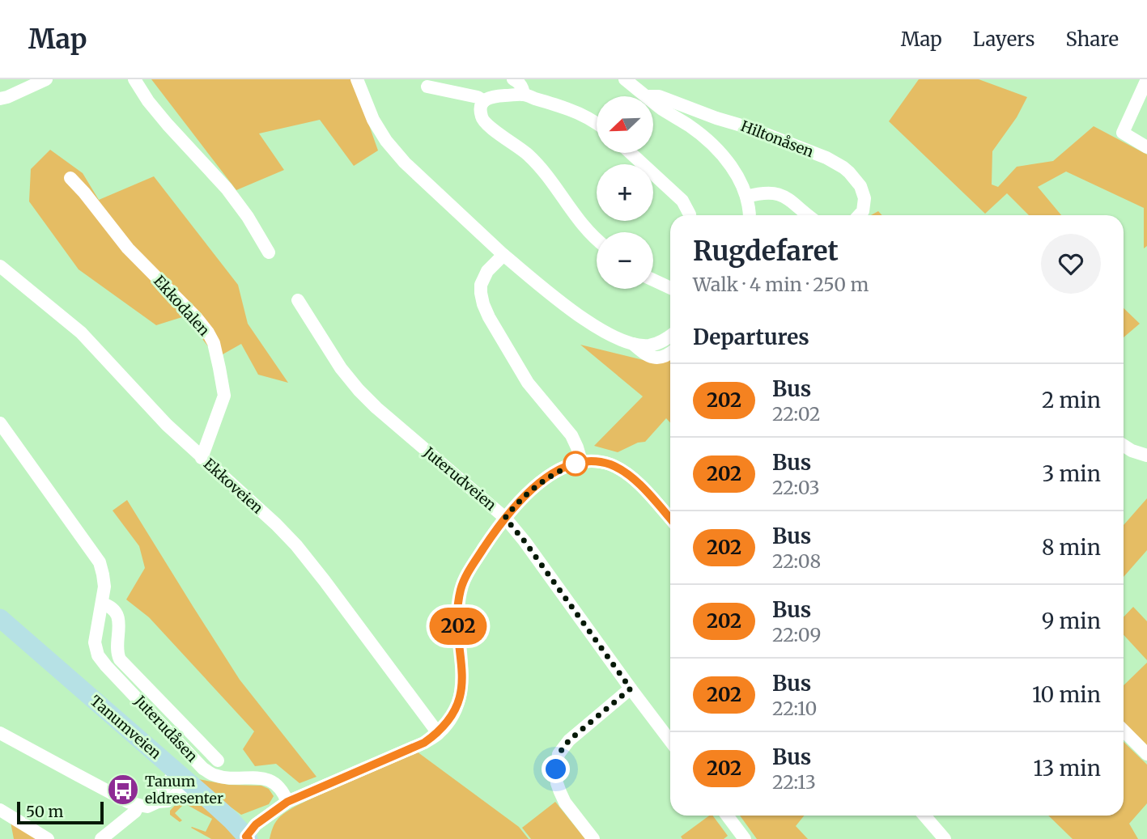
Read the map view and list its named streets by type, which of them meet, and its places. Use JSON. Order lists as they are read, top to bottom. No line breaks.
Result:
{"streets":{"main road":["Tanumveien"],"street":["Hiltonåsen","Ekkodalen","Juterudveien","Ekkoveien","Juterudåsen"]},"crossings":[["Ekkodalen","Ekkoveien"],["Juterudveien","Ekkoveien"],["Juterudveien","Tanumveien"],["Juterudveien","Juterudåsen"]],"places":{"bus stop":["Tanum eldresenter"]},"lines":["bus line 202"],"scale_bar":"50 m","north":"bottom left","page":{"header":"Map","nav":["Map","Layers","Share"],"on_map":"202","map_buttons":["+","−"],"heading":[["Rugdefaret","Walk · 4 min · 250 m"],"Departures"],"list":[{"mark":"202","name":"Bus","note":"22:02","value":"2 min"},{"mark":"202","name":"Bus","note":"22:03","value":"3 min"},{"mark":"202","name":"Bus","note":"22:08","value":"8 min"},{"mark":"202","name":"Bus","note":"22:09","value":"9 min"},{"mark":"202","name":"Bus","note":"22:10","value":"10 min"},{"mark":"202","name":"Bus","note":"22:13","value":"13 min"}],"scale":"50 m"}}
